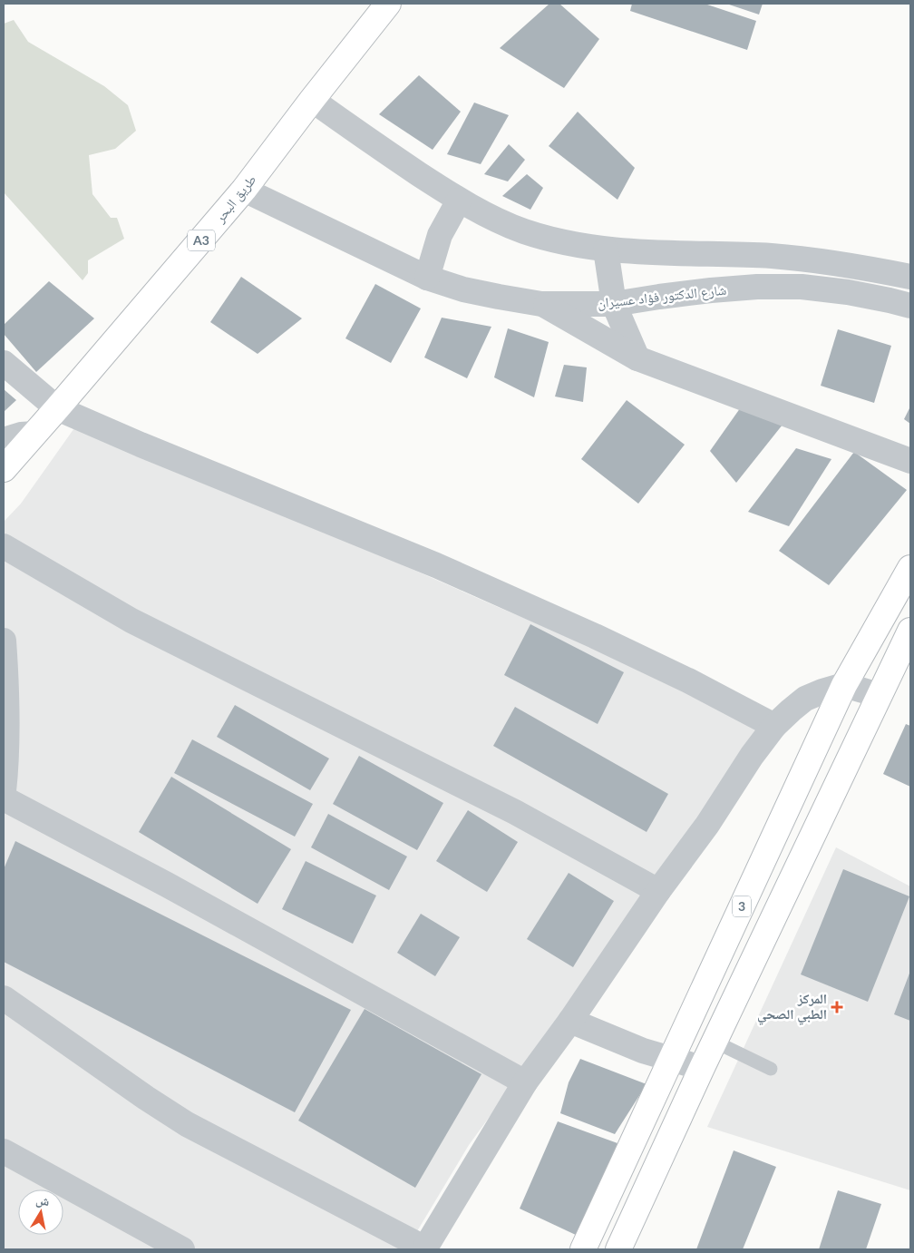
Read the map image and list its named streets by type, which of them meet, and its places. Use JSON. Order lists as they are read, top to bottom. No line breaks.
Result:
{"streets":{"main road":["طريق البحر","A3","3"],"street":["شارع الدكتور فؤاد عسيران"]},"crossings":[["طريق البحر","شارع الدكتور فؤاد عسيران"]],"places":{"health":["المركز الطبي الصحي"]},"north":"top"}
